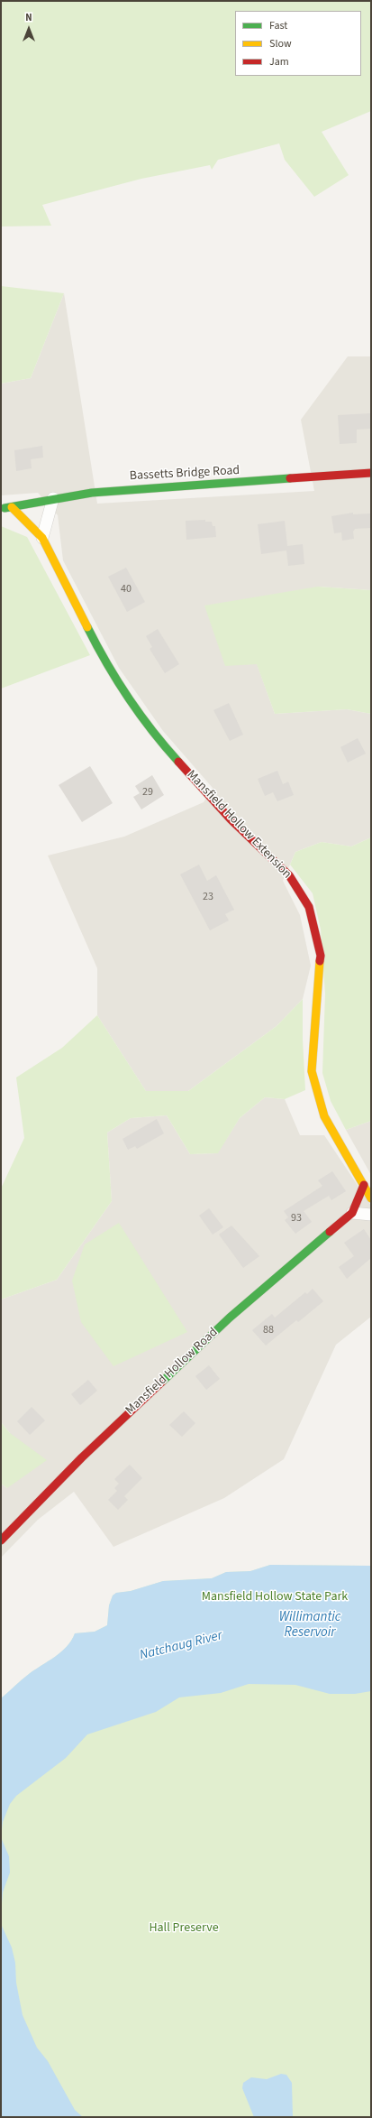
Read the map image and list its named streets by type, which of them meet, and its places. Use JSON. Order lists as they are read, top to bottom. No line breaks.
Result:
{"streets":{"street":["Bassetts Bridge Road","Mansfield Hollow Extension","Mansfield Hollow Road"]},"crossings":[["Bassetts Bridge Road","Mansfield Hollow Extension"],["Mansfield Hollow Extension","Mansfield Hollow Road"]],"water":["Willimantic Reservoir","Natchaug River"],"parks":["Mansfield Hollow State Park","Hall Preserve"],"house_numbers":["40","29","23","93","88"],"legend":["Fast","Slow","Jam"],"north":"top"}
